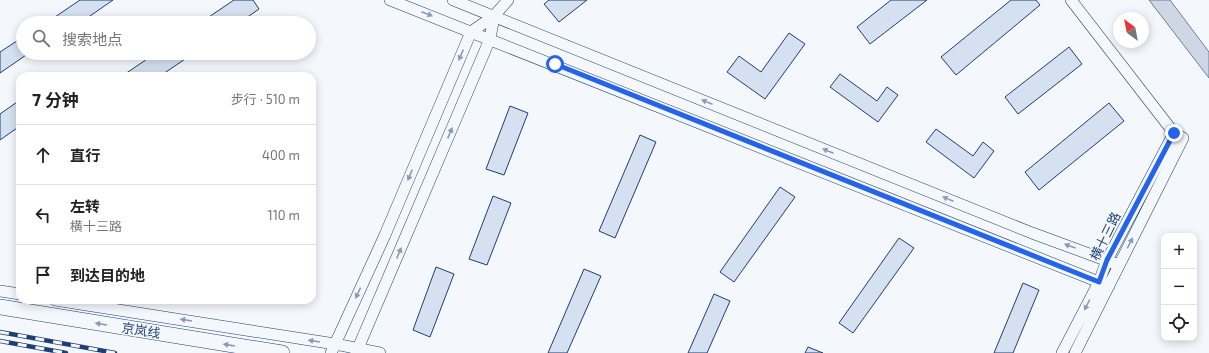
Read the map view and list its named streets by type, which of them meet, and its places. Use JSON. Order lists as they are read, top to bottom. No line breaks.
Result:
{"streets":{"highway":["京岚线"],"street":["横十三路"]},"one_way":["京岚线"],"north":"top left","page":{"search":"搜索地点","heading":["7 分钟","步行 · 510 m"],"list":[["直行","400 m"],["左转","横十三路","110 m"],"到达目的地"],"map_buttons":["+","−"]}}
